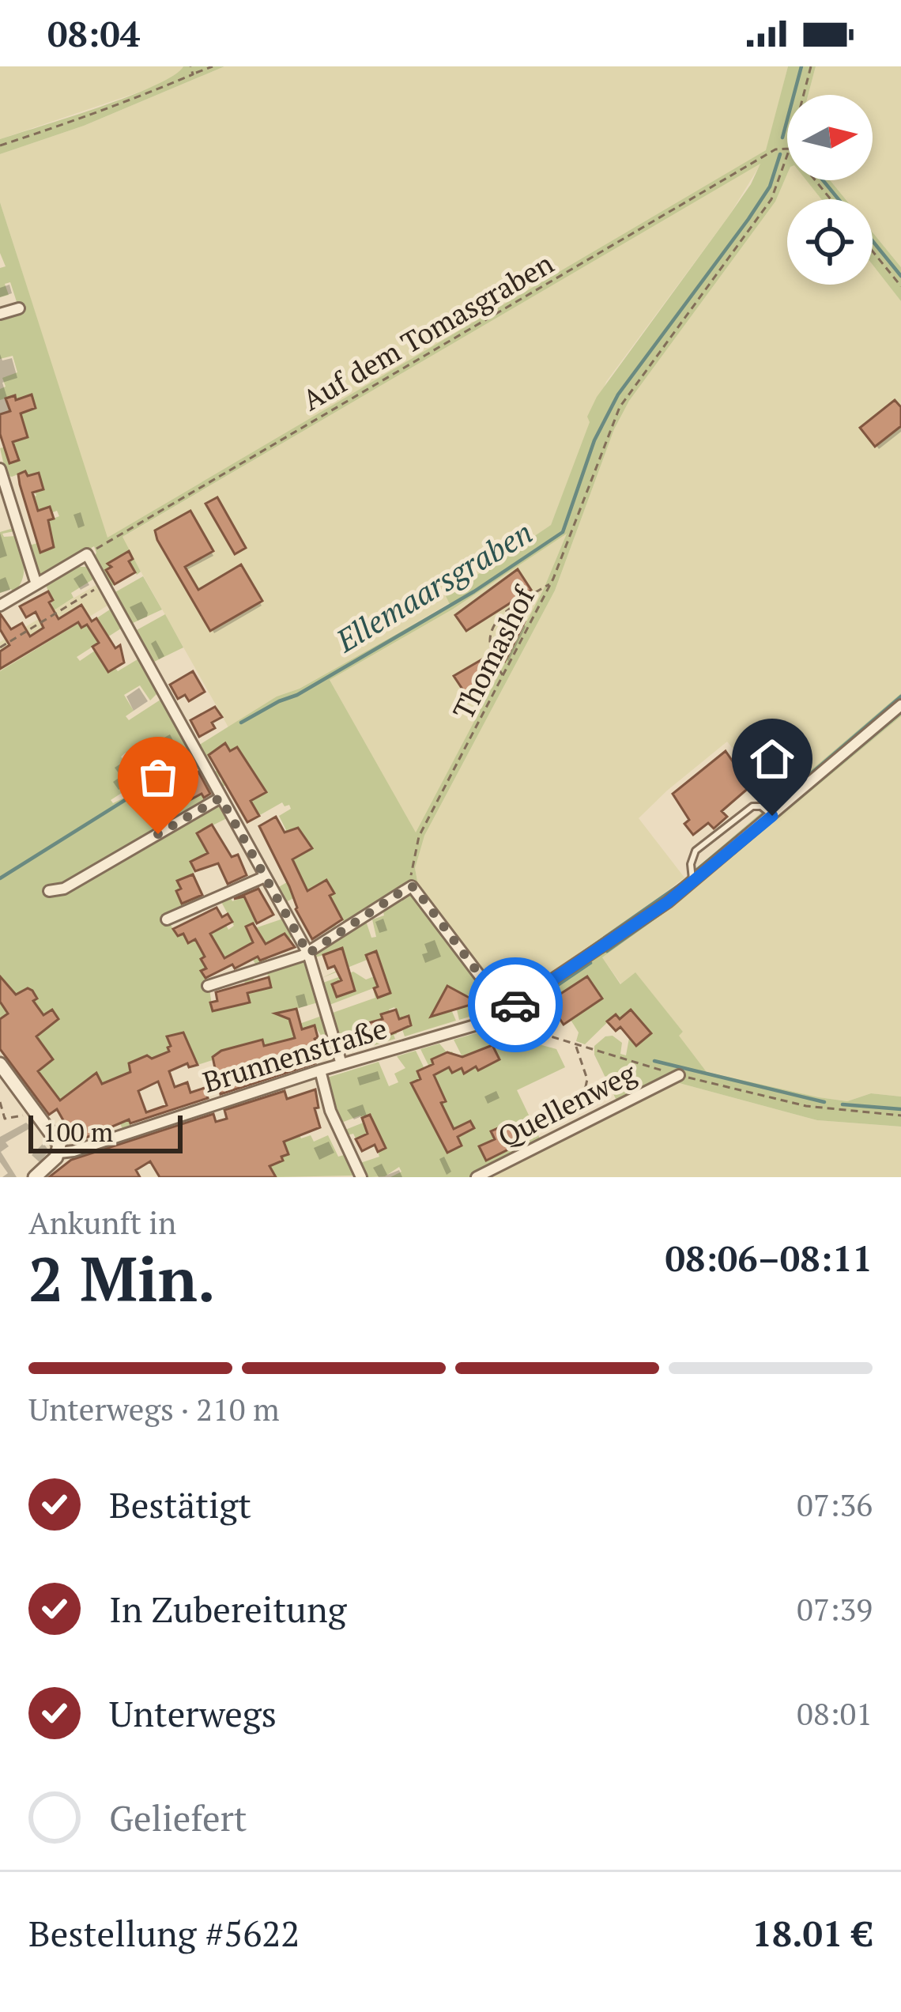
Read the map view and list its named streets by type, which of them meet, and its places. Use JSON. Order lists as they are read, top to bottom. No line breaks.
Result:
{"streets":{"street":["Brunnenstraße","Quellenweg"],"path":["Auf dem Tomasgraben","Thomashof"]},"water":["Ellemaarsgraben"],"scale_bar":"100 m","north":"right","page":{"status":"08:04","scale":"100 m","heading":["2 Min.","Ankunft in","08:06–08:11"],"panel":["Bestellung #5622","18.01 €"],"bar":"Unterwegs · 210 m","list":[["Bestätigt","07:36"],["In Zubereitung","07:39"],["Unterwegs","08:01"],"Geliefert"]}}
